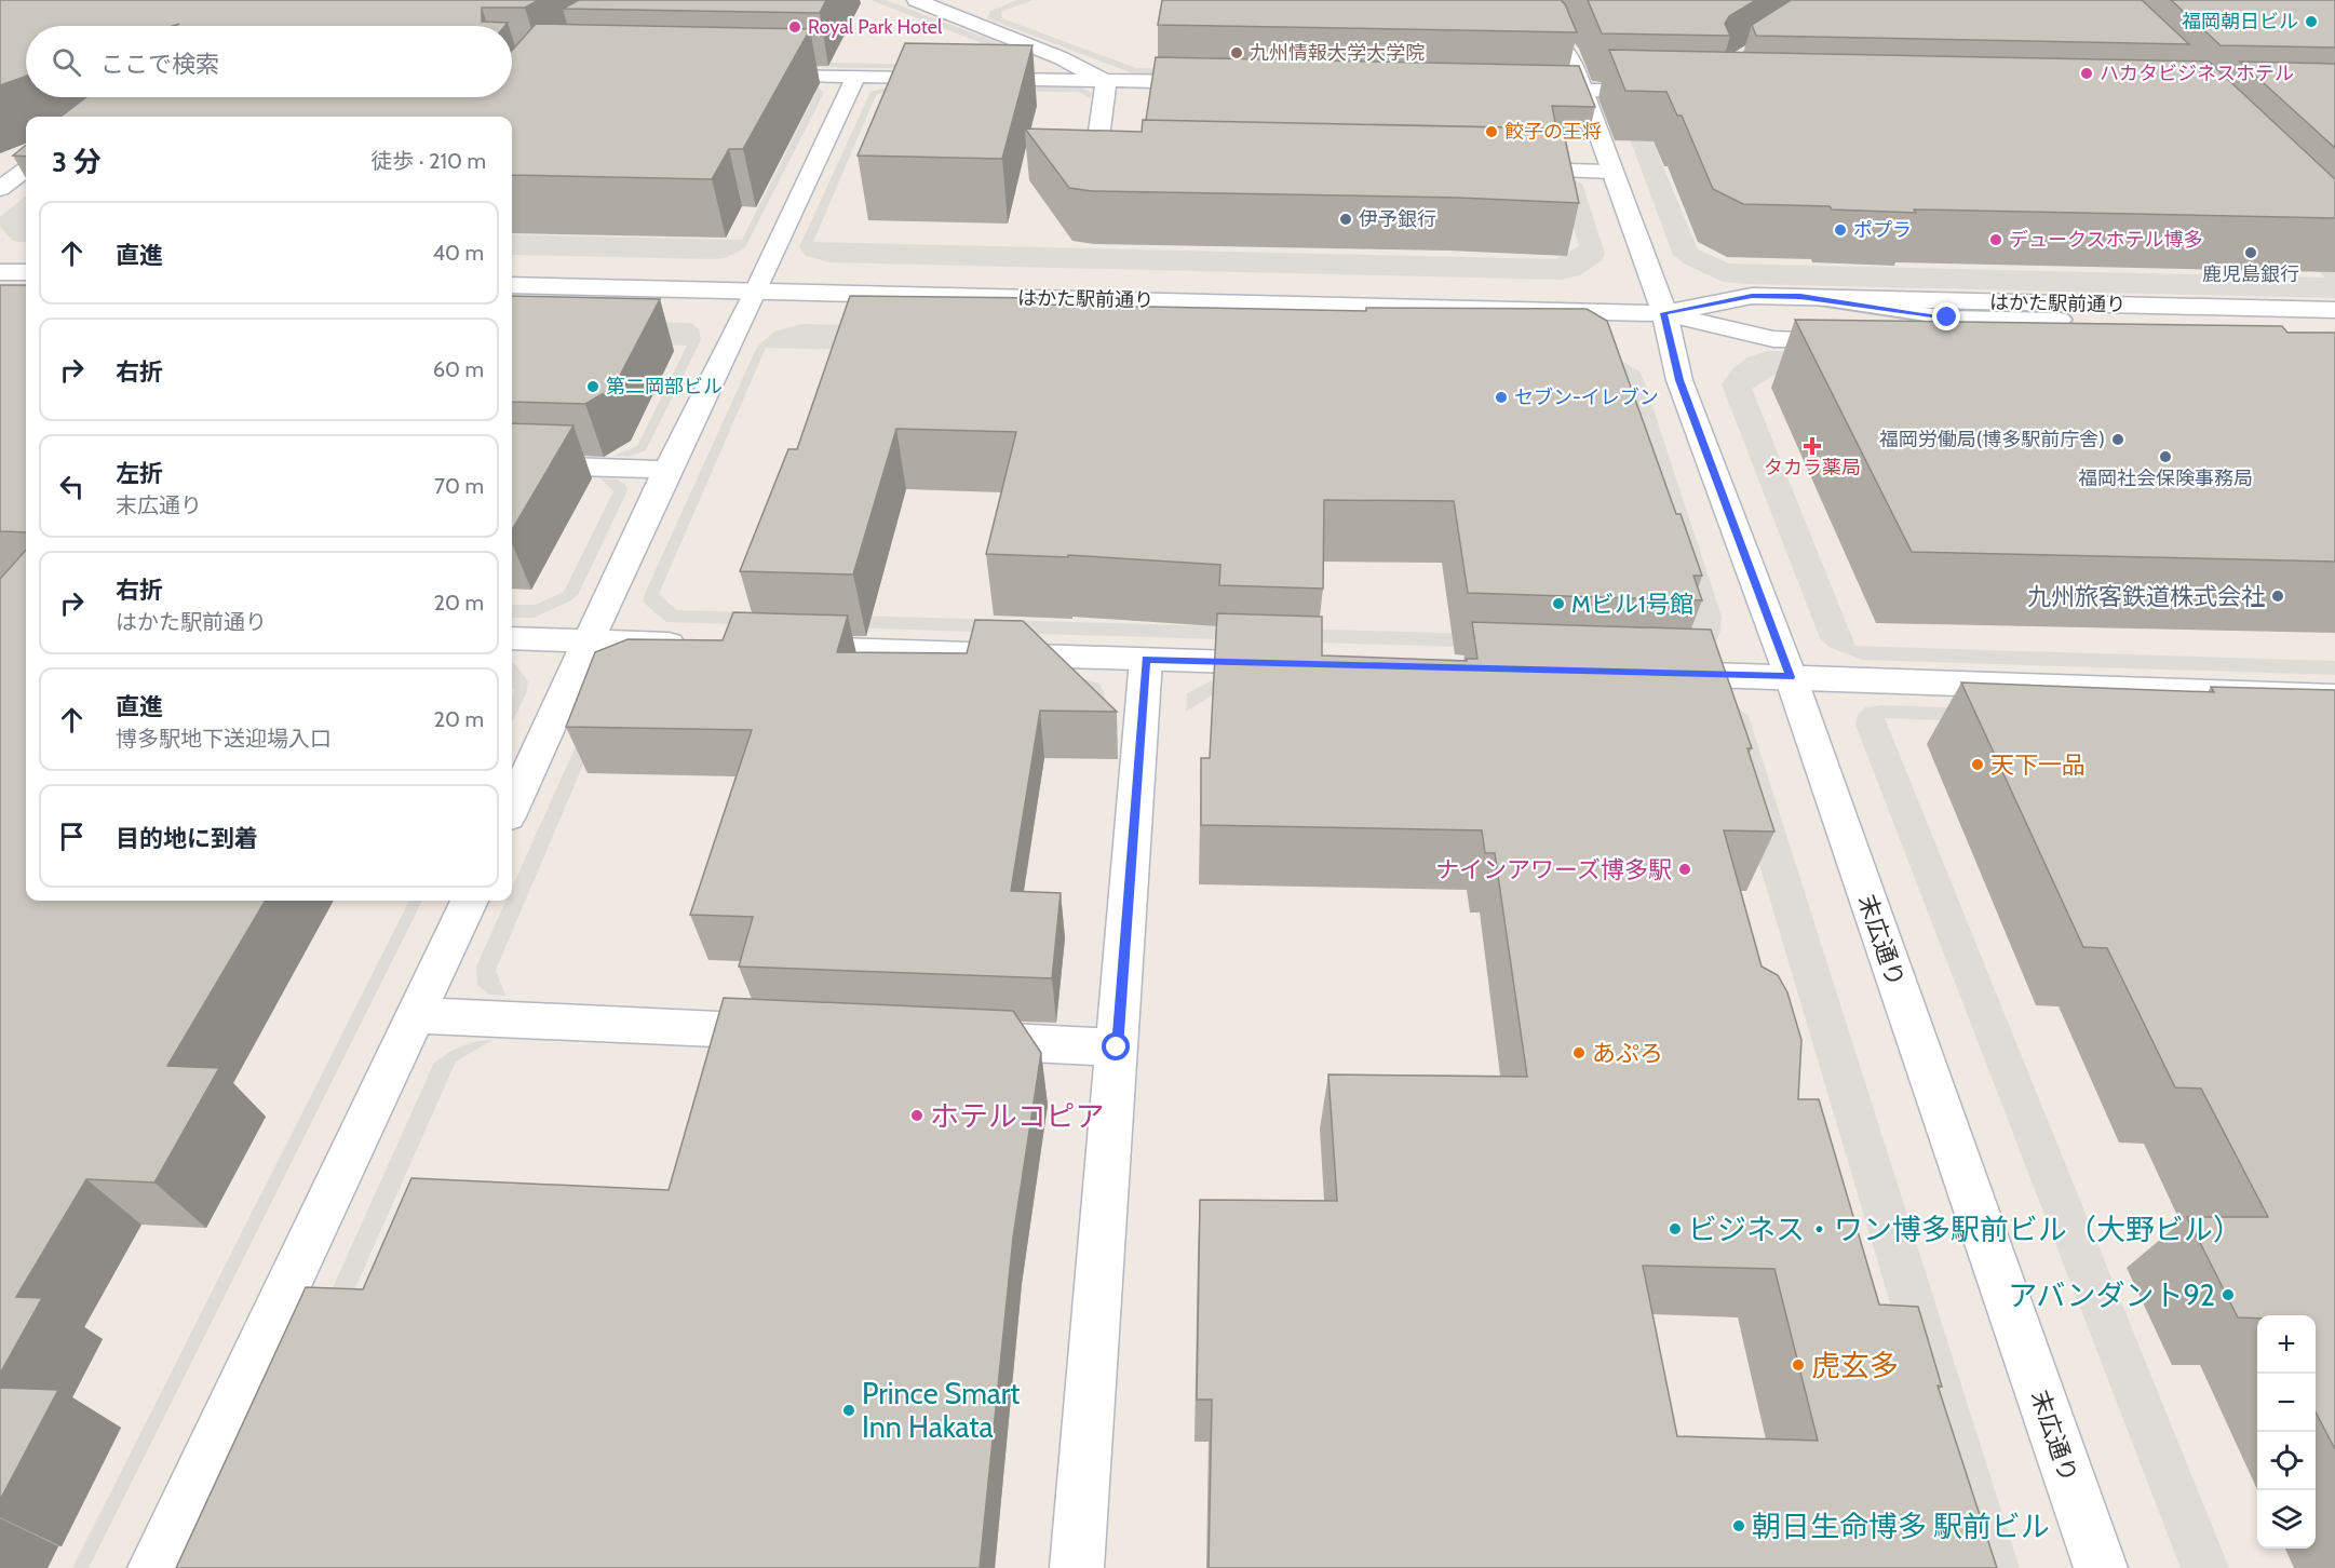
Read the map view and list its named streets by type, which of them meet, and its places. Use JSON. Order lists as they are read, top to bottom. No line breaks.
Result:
{"streets":{"street":["はかた駅前通り","末広通り"]},"crossings":[["はかた駅前通り","末広通り"]],"places":{"other":["福岡朝日ビル","Royal Park Hotel","九州情報大学大学院","ハカタビジネスホテル","餃子の王将","伊予銀行","ポプラ","デュークスホテル博多","鹿児島銀行","第二岡部ビル","セブン-イレブン","福岡労働局(博多駅前庁舎)","福岡社会保険事務局","九州旅客鉄道株式会社","Mビル1号館","天下一品","ナインアワーズ博多駅","あぷろ","ホテルコピア","ビジネス・ワン博多駅前ビル（大野ビル）","アバンダント92","虎玄多","Prince Smart Inn Hakata","朝日生命博多 駅前ビル"],"health":["タカラ薬局"]},"page":{"search":"ここで検索","heading":["3 分","徒歩 · 210 m"],"list":[["直進","40 m"],["右折","60 m"],["左折","末広通り","70 m"],["右折","はかた駅前通り","20 m"],["直進","博多駅地下送迎場入口","20 m"],"目的地に到着"],"map_buttons":["+","−"]}}
